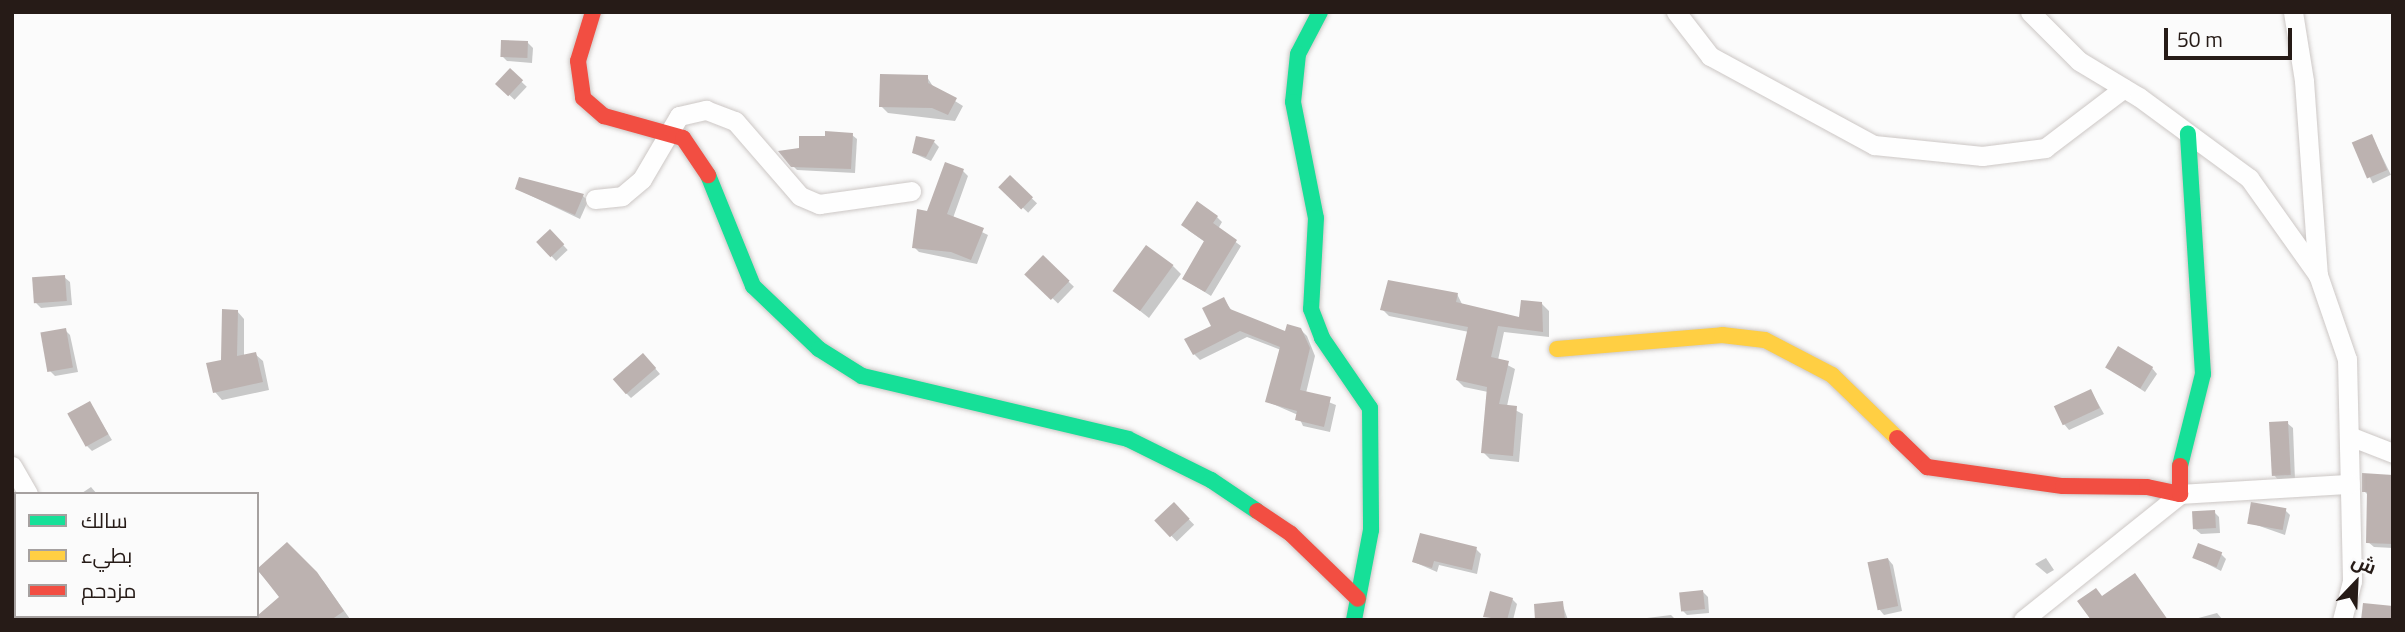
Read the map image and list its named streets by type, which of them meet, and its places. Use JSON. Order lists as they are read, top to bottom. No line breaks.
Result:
{"legend":["سالك","بطيء","مزدحم"],"scale_bar":"50 m","north":"top right"}
